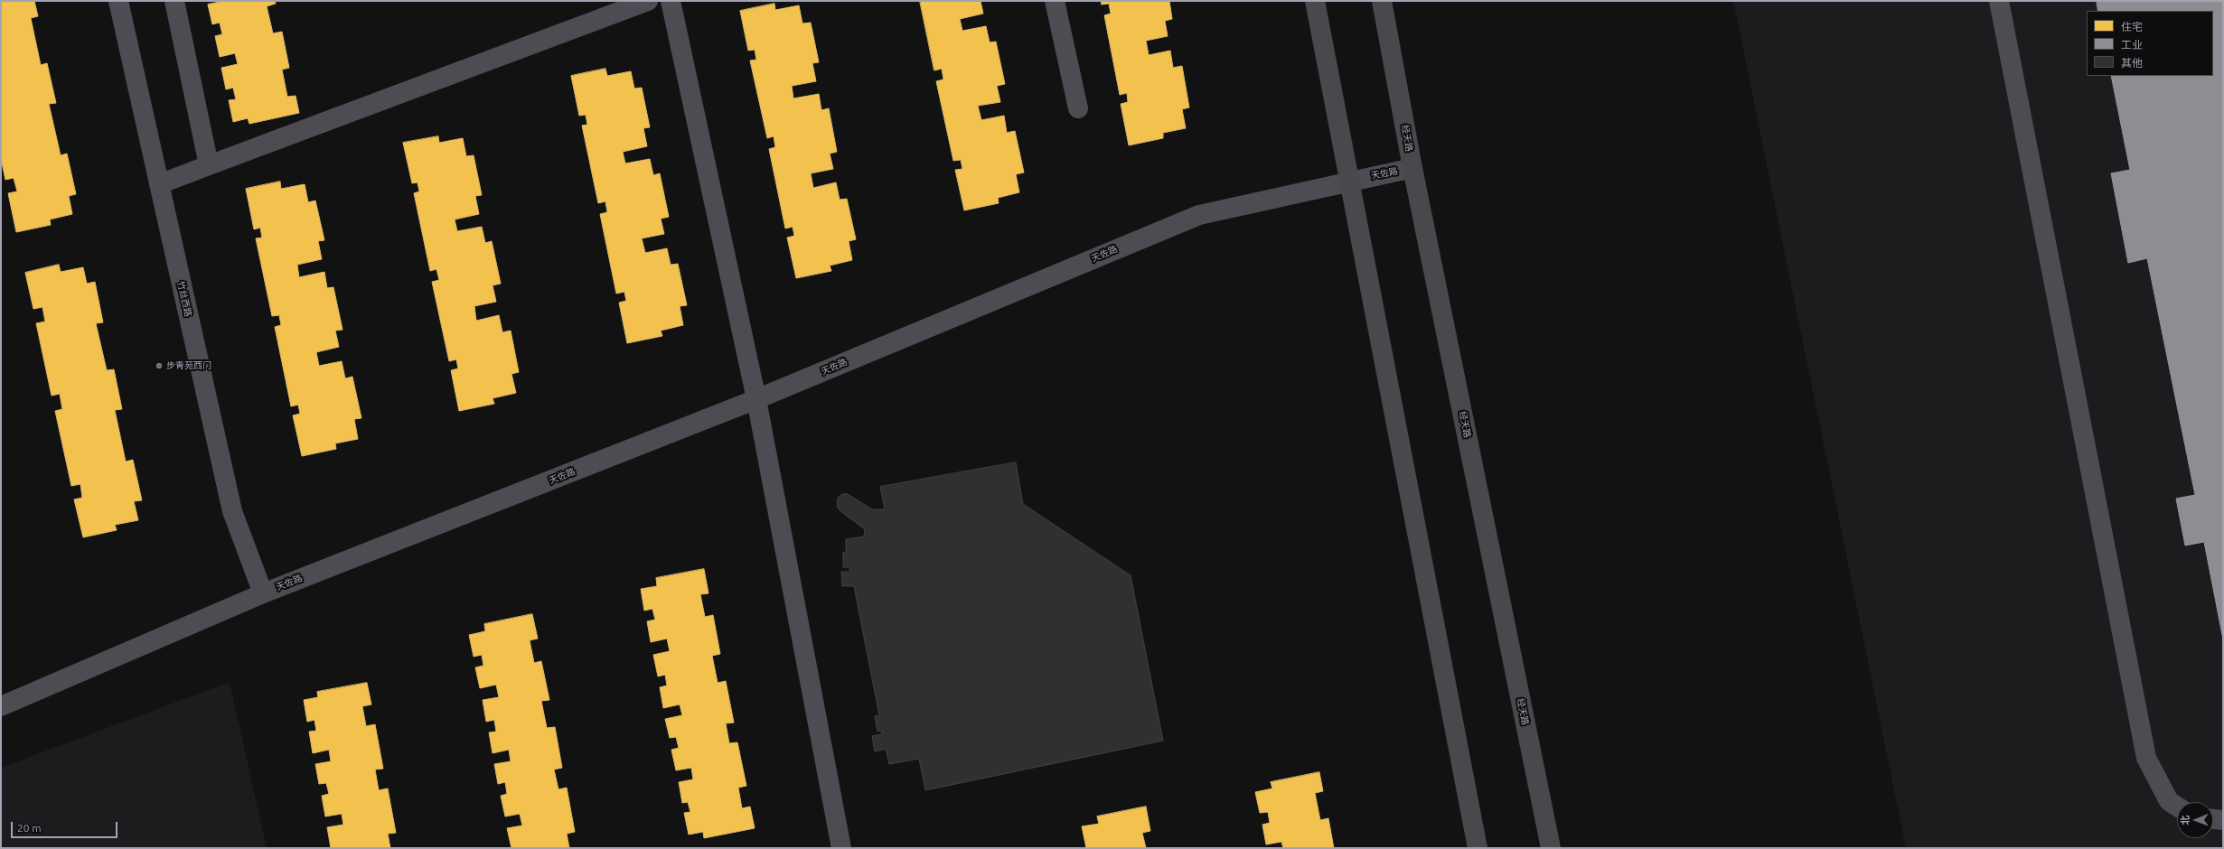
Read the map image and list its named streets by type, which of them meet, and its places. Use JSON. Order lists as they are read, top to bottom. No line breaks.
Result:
{"streets":{"main road":["经天路"],"street":["天佐路","竹丝西路"]},"crossings":[["经天路","天佐路"],["天佐路","竹丝西路"]],"places":["步青苑西门"],"legend":["住宅","工业","其他"],"scale_bar":"20 m","north":"left"}
